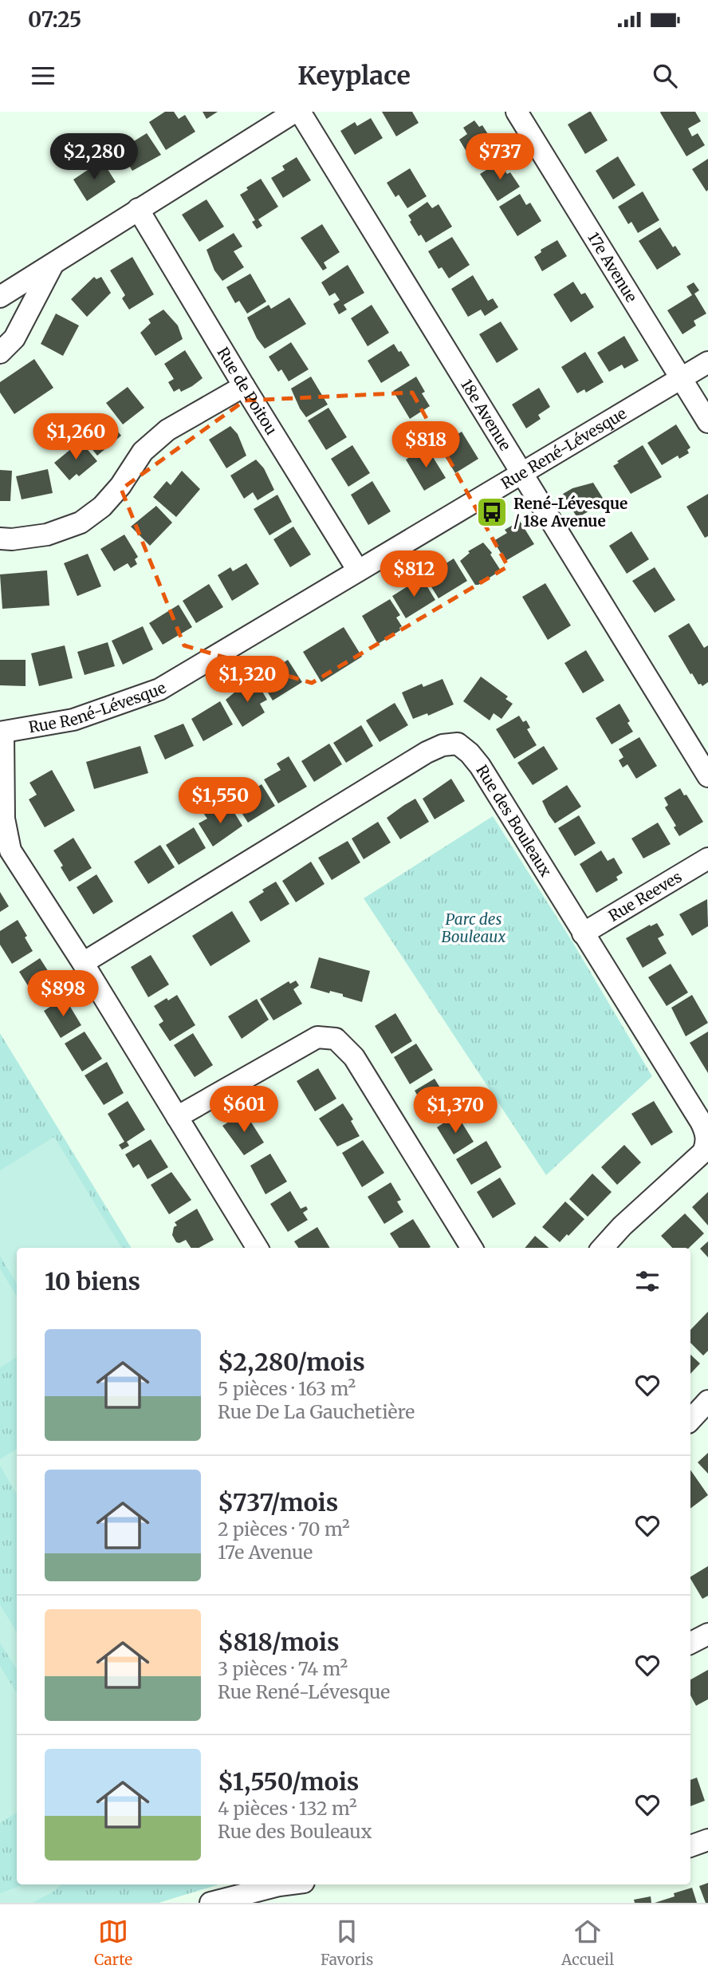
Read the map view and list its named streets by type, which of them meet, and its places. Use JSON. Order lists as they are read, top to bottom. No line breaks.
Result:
{"streets":{"street":["17e Avenue","Rue de Poitou","18e Avenue","Rue René-Lévesque","Rue des Bouleaux","Rue Reeves"]},"crossings":[["17e Avenue","Rue René-Lévesque"],["Rue de Poitou","Rue René-Lévesque"],["18e Avenue","Rue René-Lévesque"],["Rue des Bouleaux","Rue Reeves"]],"parks":["Parc des Bouleaux"],"places":{"bus stop":["René-Lévesque / 18e Avenue"]},"page":{"status":"07:25","header":"Keyplace","price":["$2,280","$737","$1,260","$818","$812","$1,320","$1,550","$898","$601","$1,370"],"heading":"10 biens","list":[{"name":"$2,280/mois","note":"5 pièces · 163 m² · Rue De La Gauchetière"},{"name":"$737/mois","note":"2 pièces · 70 m² · 17e Avenue"},{"name":"$818/mois","note":"3 pièces · 74 m² · Rue René-Lévesque"},{"name":"$1,550/mois","note":"4 pièces · 132 m² · Rue des Bouleaux"}],"tabs":["Carte","Favoris","Accueil"]}}
